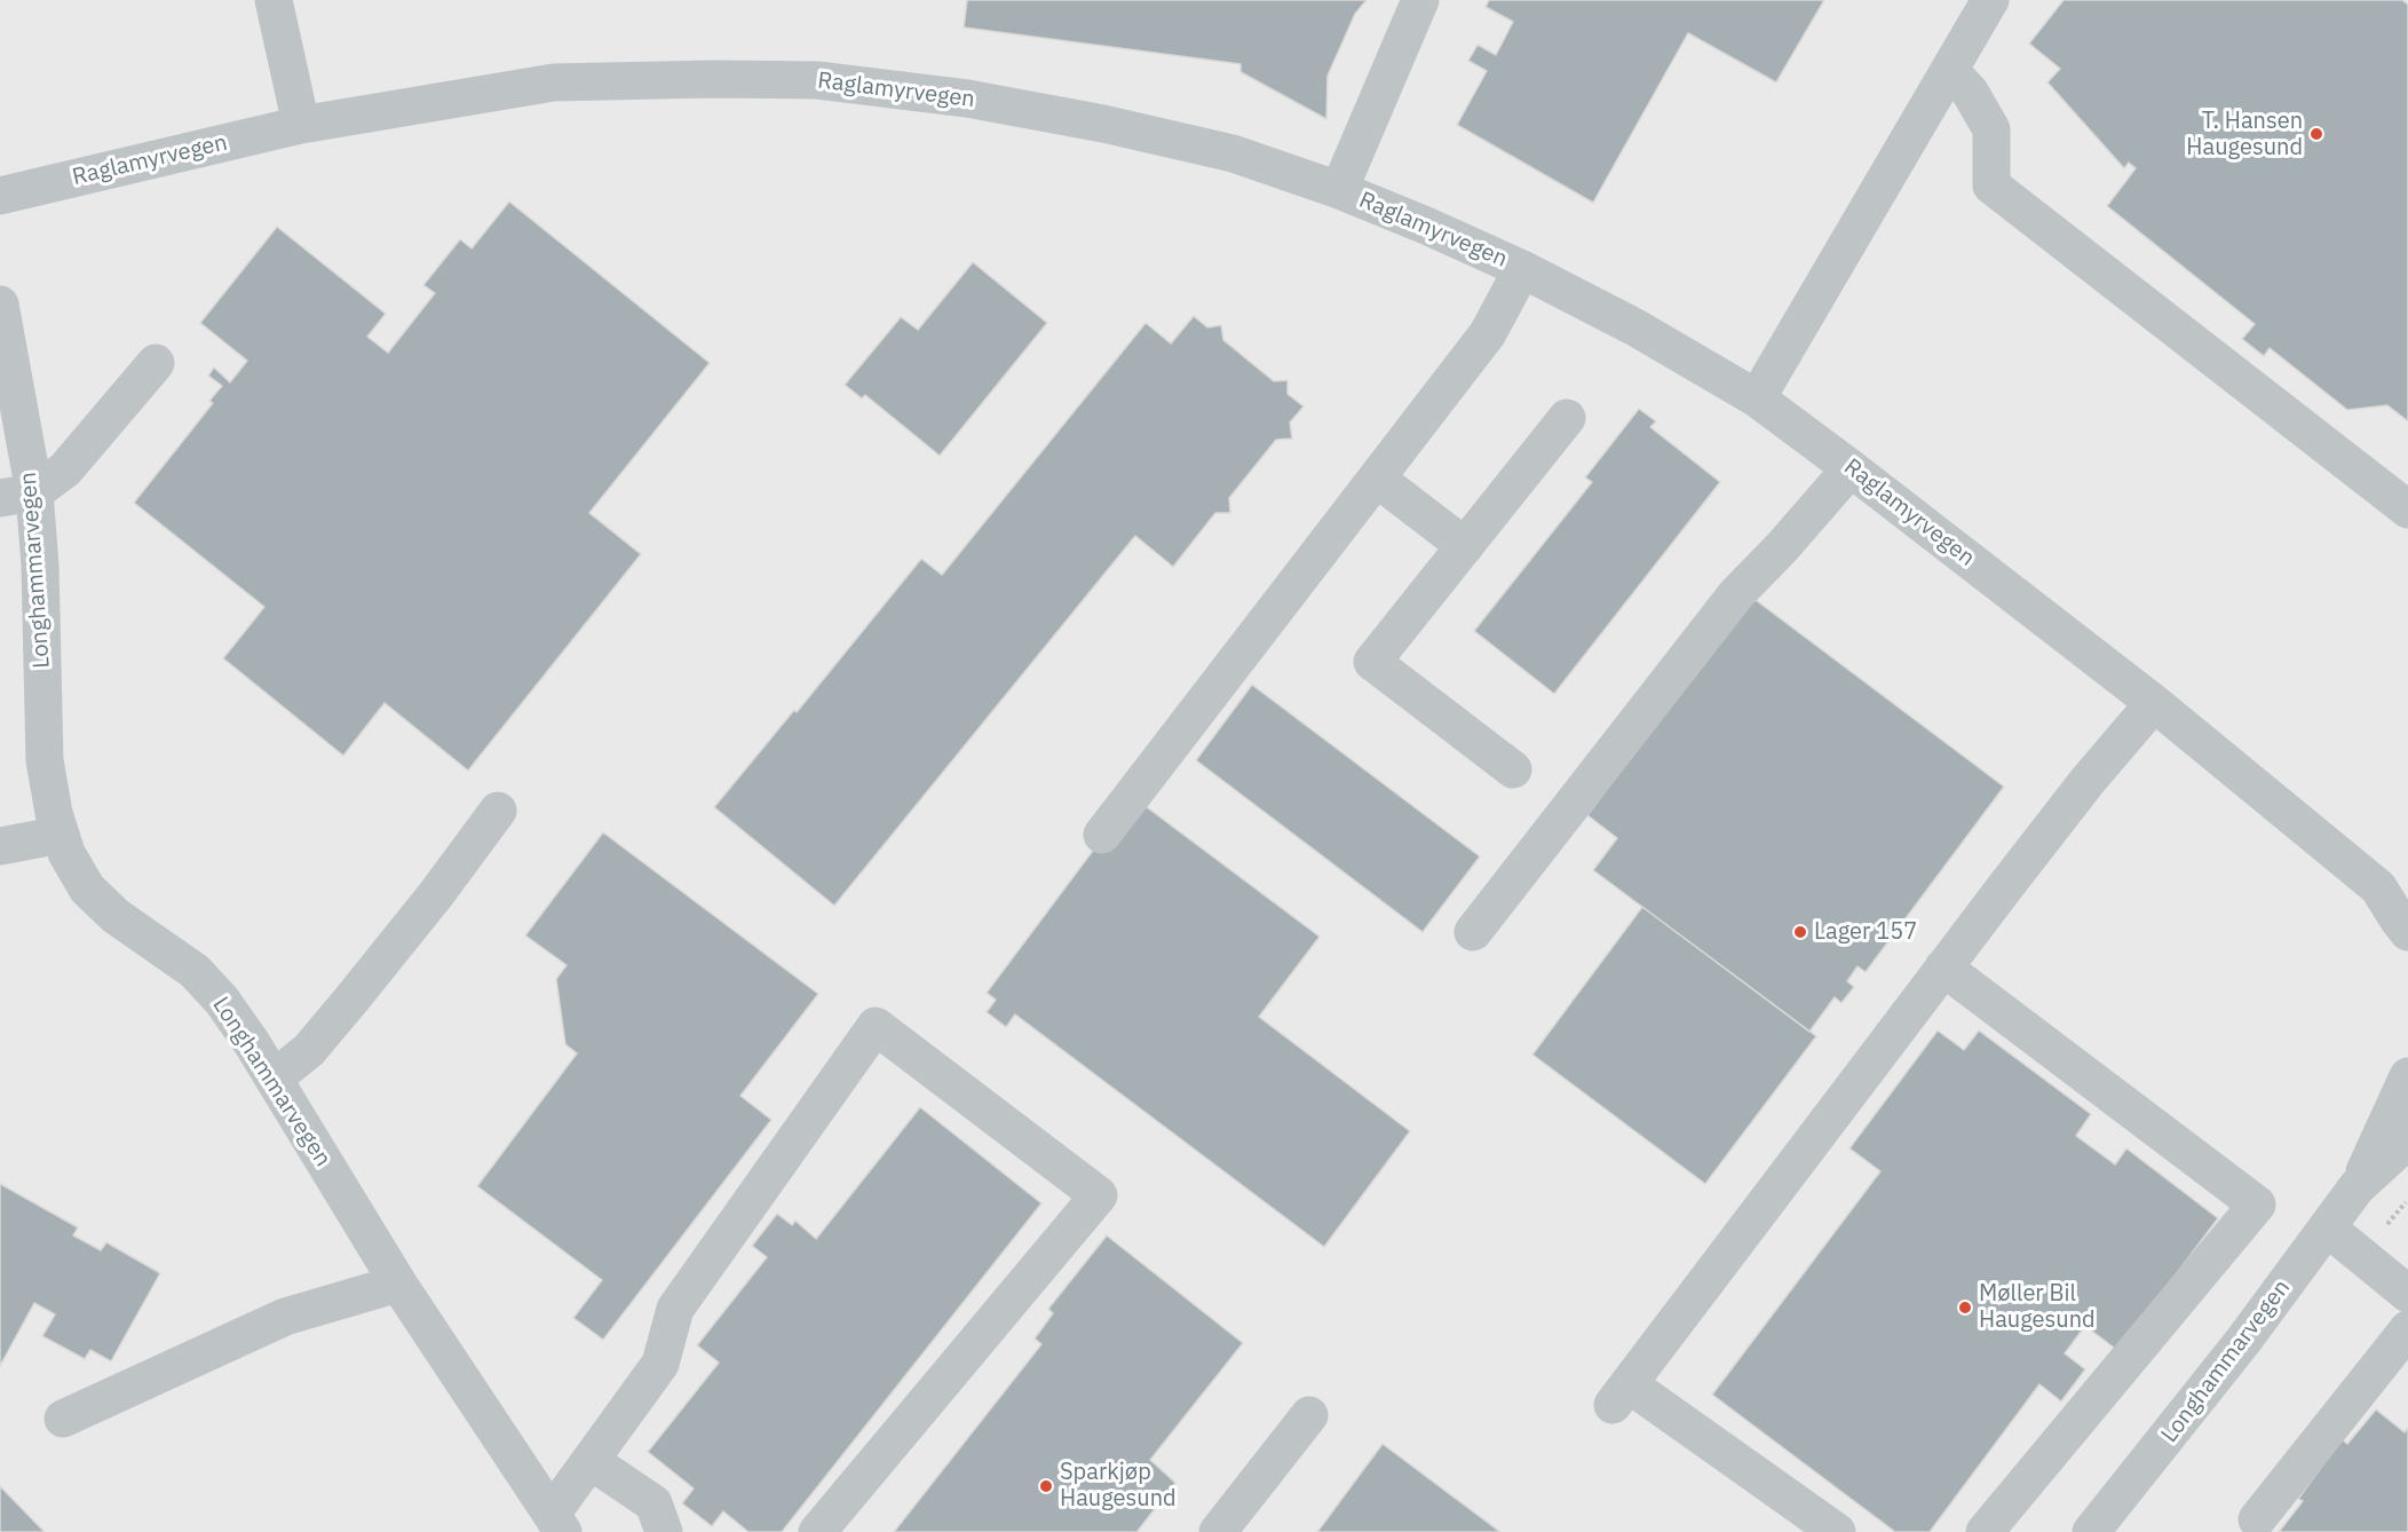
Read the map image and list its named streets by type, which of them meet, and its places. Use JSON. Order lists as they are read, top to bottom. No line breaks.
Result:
{"streets":{"street":["Raglamyrvegen","Longhammarvegen"]},"places":["T. Hansen Haugesund","Lager 157","Møller Bil Haugesund","Sparkjøp Haugesund"]}
